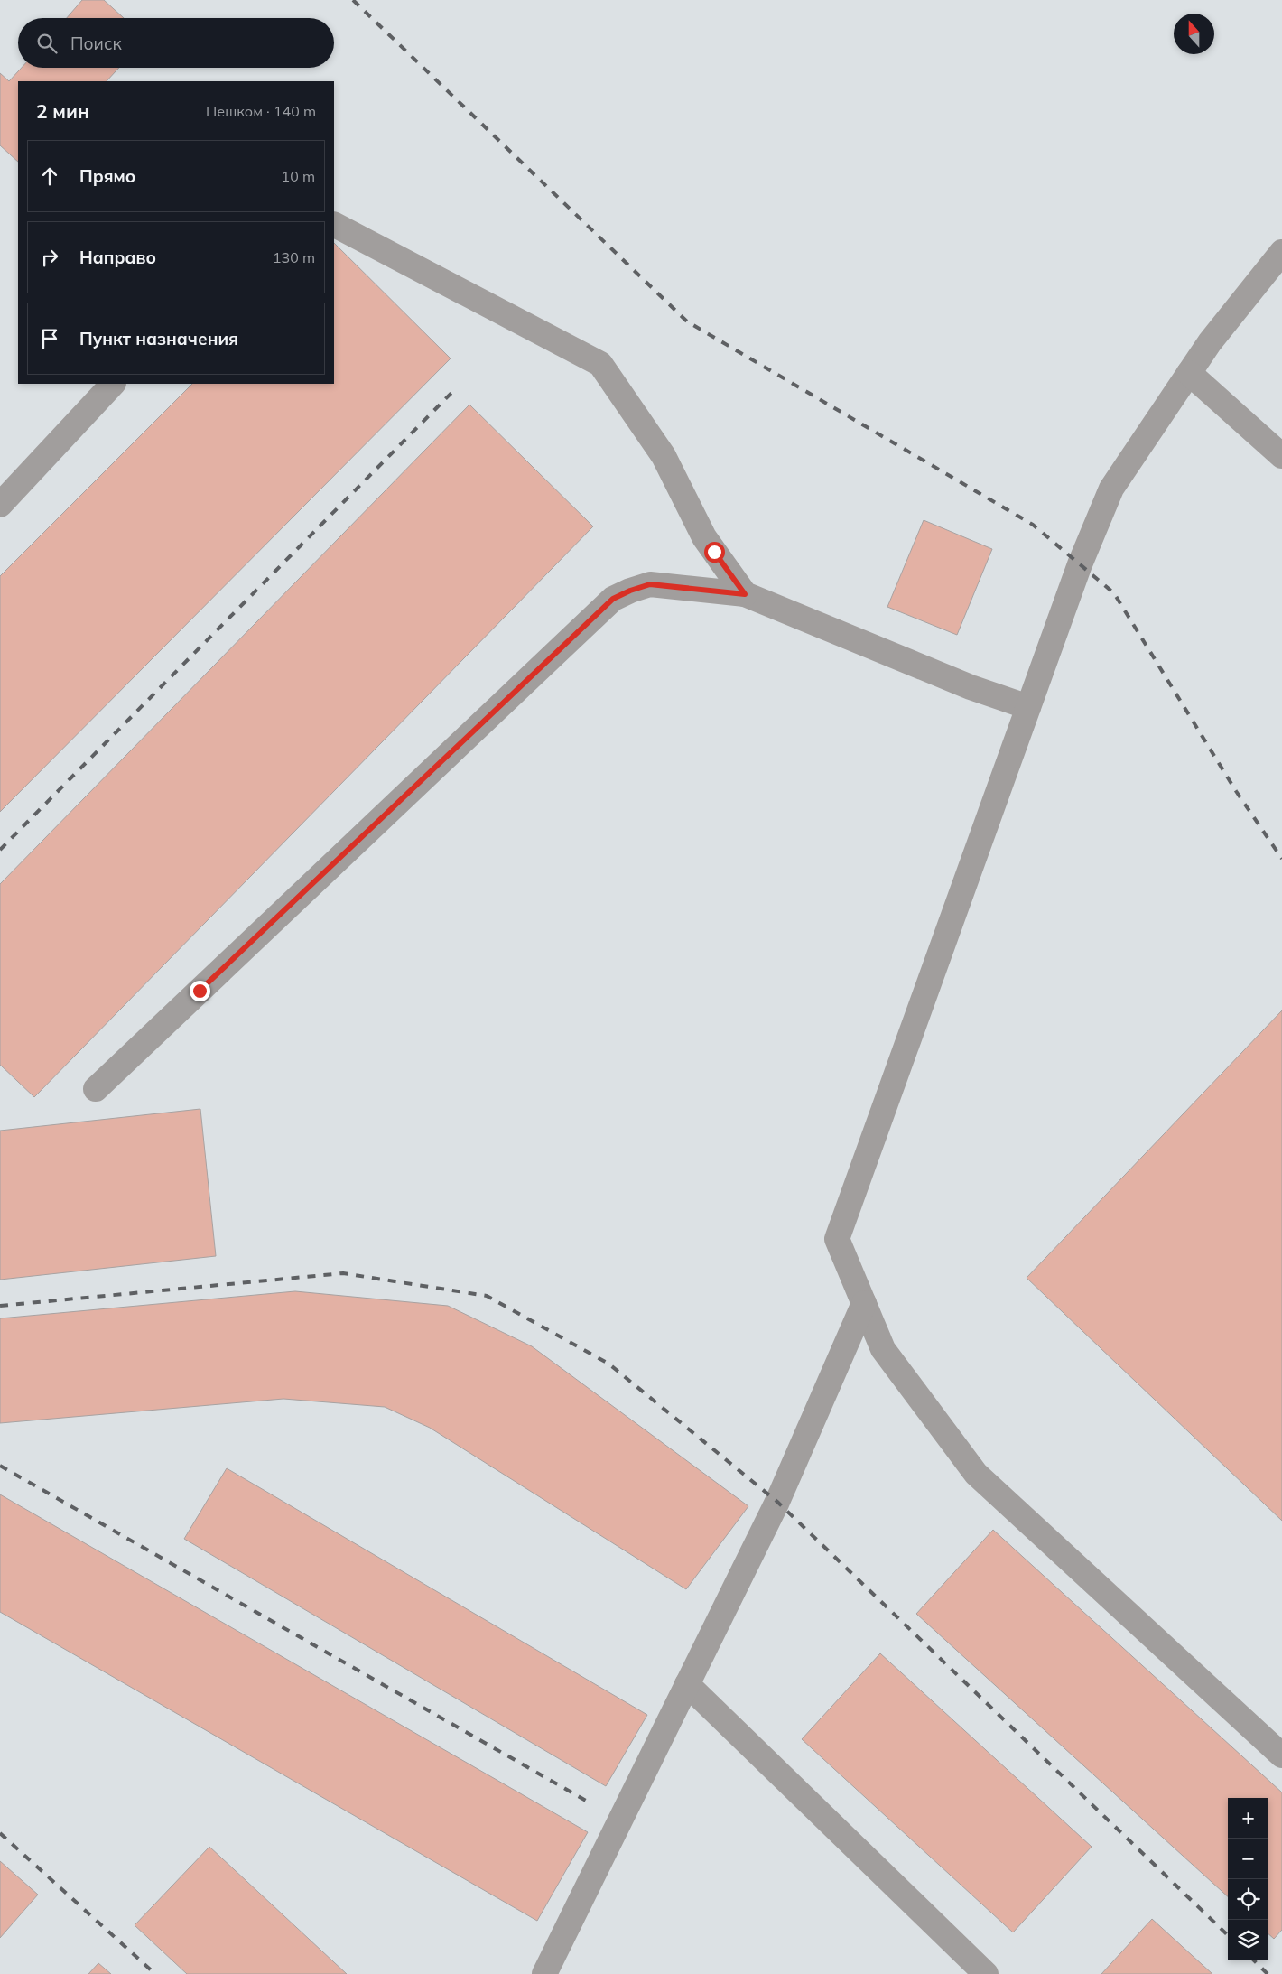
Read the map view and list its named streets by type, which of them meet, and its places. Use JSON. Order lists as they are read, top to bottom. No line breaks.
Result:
{"north":"top","page":{"search":"Поиск","heading":["2 мин","Пешком · 140 m"],"list":[["Прямо","10 m"],["Направо","130 m"],"Пункт назначения"],"map_buttons":["+","−"]}}
